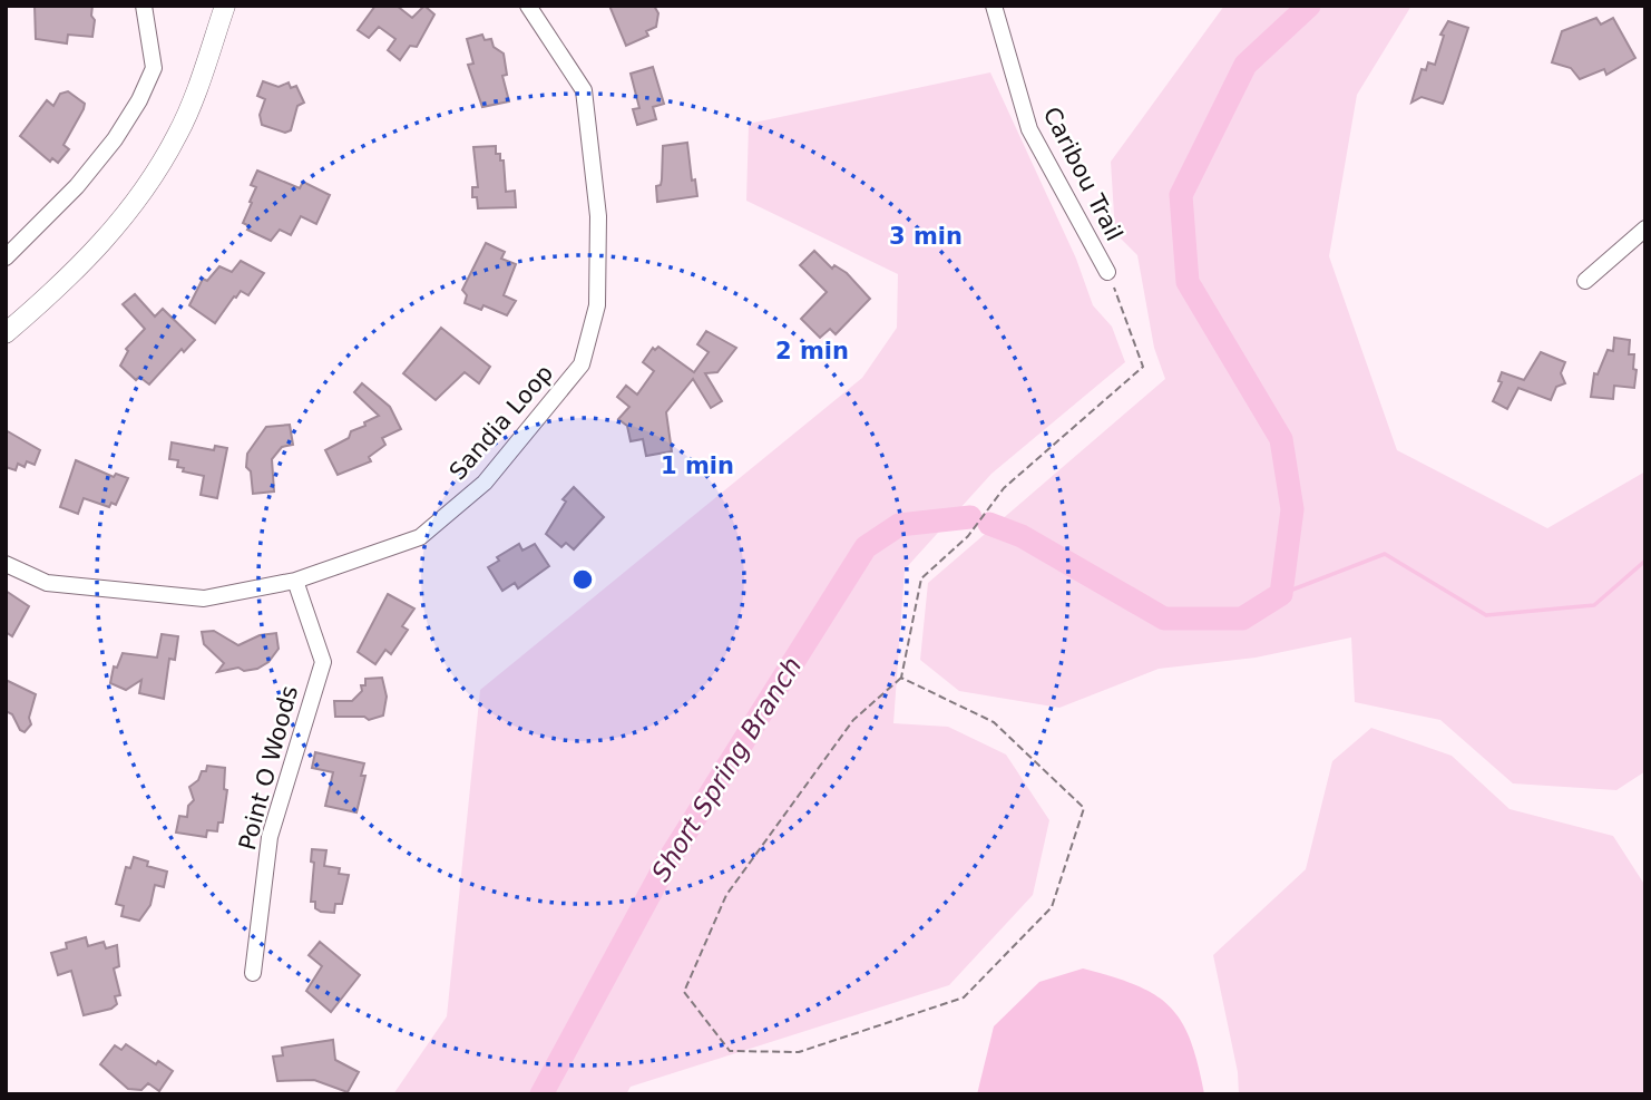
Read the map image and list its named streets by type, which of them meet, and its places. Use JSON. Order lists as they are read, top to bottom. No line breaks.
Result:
{"streets":{"street":["Caribou Trail","Sandia Loop","Point O Woods"]},"crossings":[["Sandia Loop","Point O Woods"]],"water":["Short Spring Branch"],"rings":["3 min","2 min","1 min"]}
